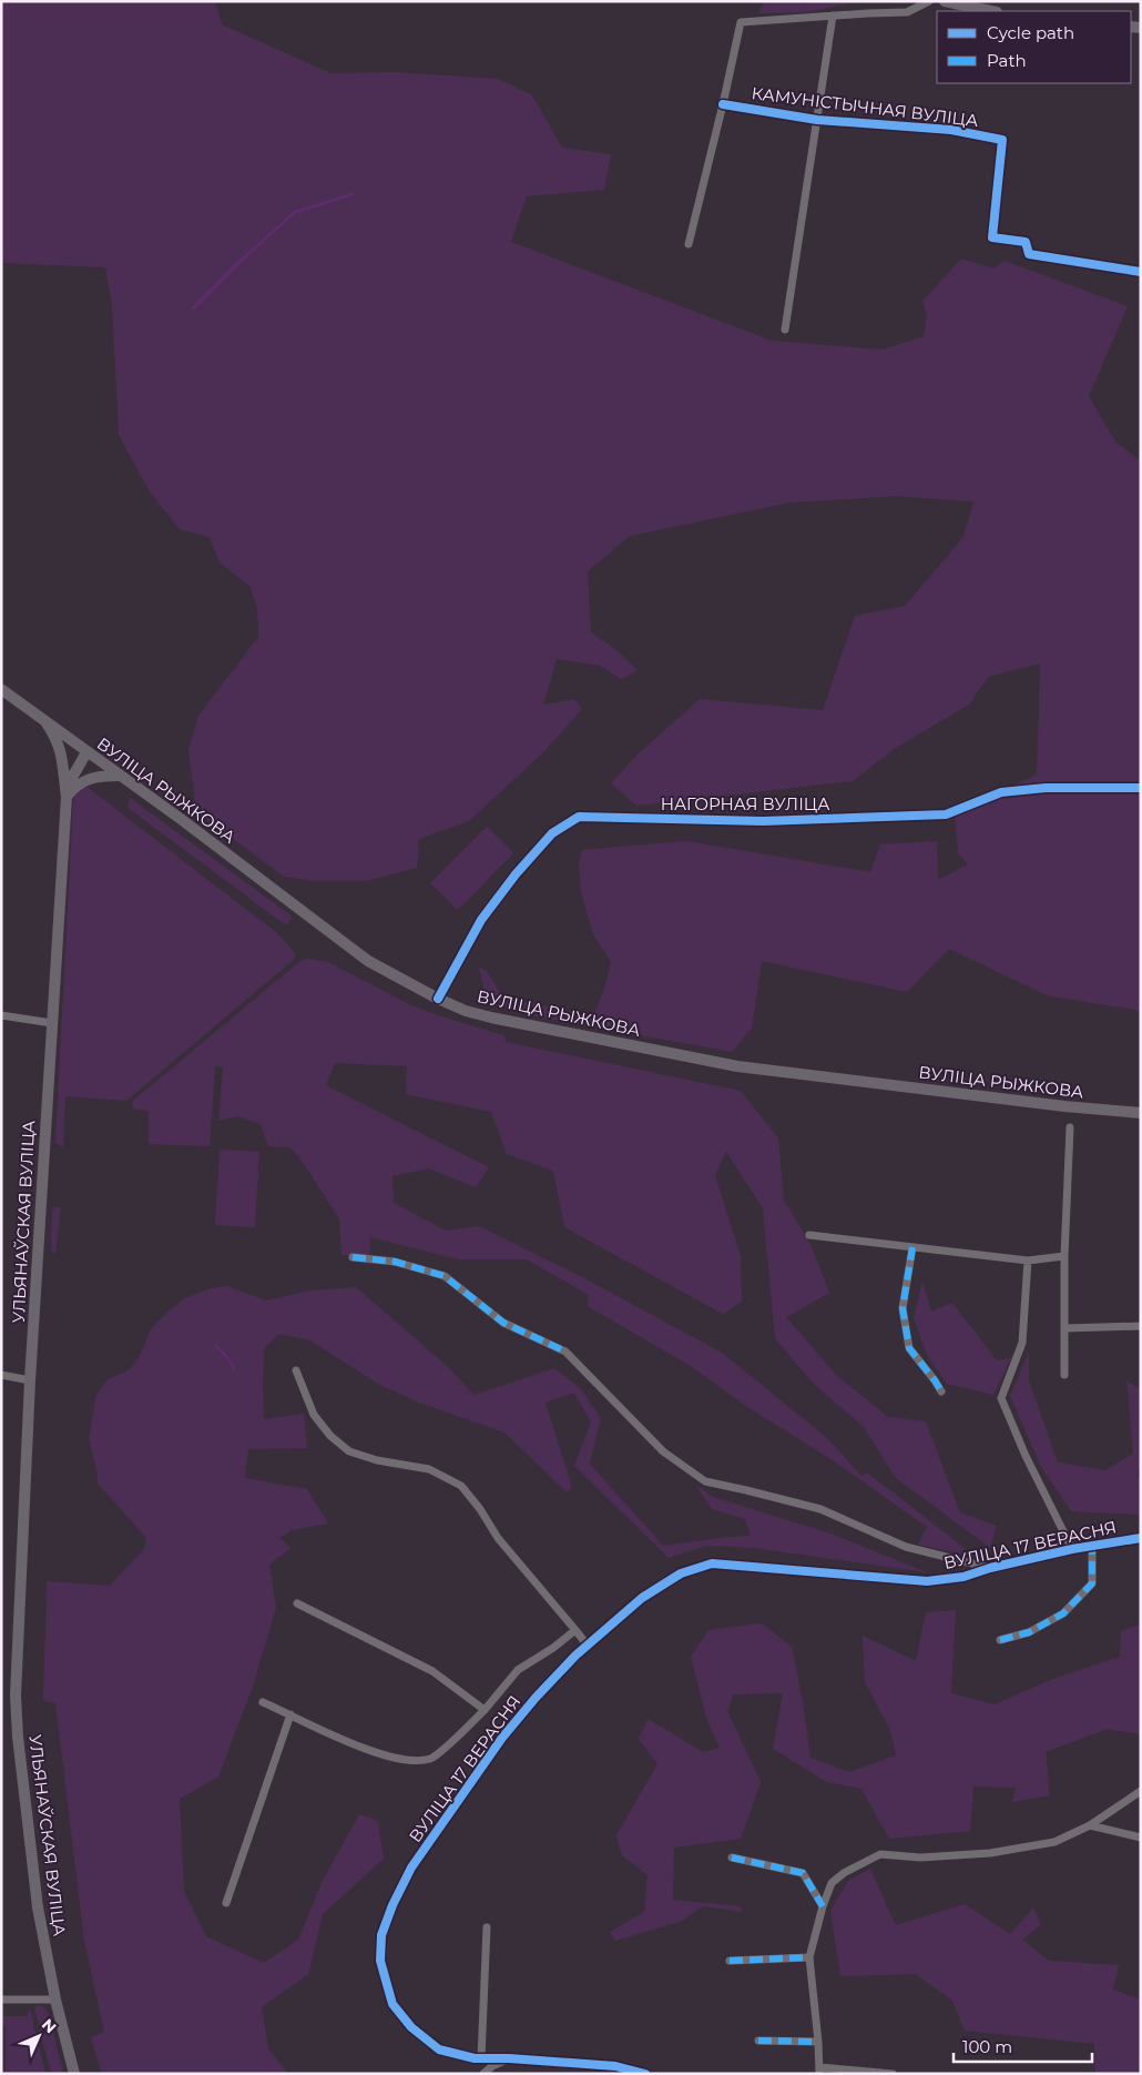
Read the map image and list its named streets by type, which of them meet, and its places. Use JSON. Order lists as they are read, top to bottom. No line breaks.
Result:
{"streets":{"main road":["ВУЛІЦА РЫЖКОВА","УЛЬЯНАЎСКАЯ ВУЛІЦА"],"street":["КАМУНІСТЫЧНАЯ ВУЛІЦА","НАГОРНАЯ ВУЛІЦА","ВУЛІЦА 17 ВЕРАСНЯ"]},"crossings":[["ВУЛІЦА РЫЖКОВА","НАГОРНАЯ ВУЛІЦА"],["ВУЛІЦА РЫЖКОВА","УЛЬЯНАЎСКАЯ ВУЛІЦА"]],"legend":["Cycle path","Path"],"scale_bar":"100 m","north":"top right"}
